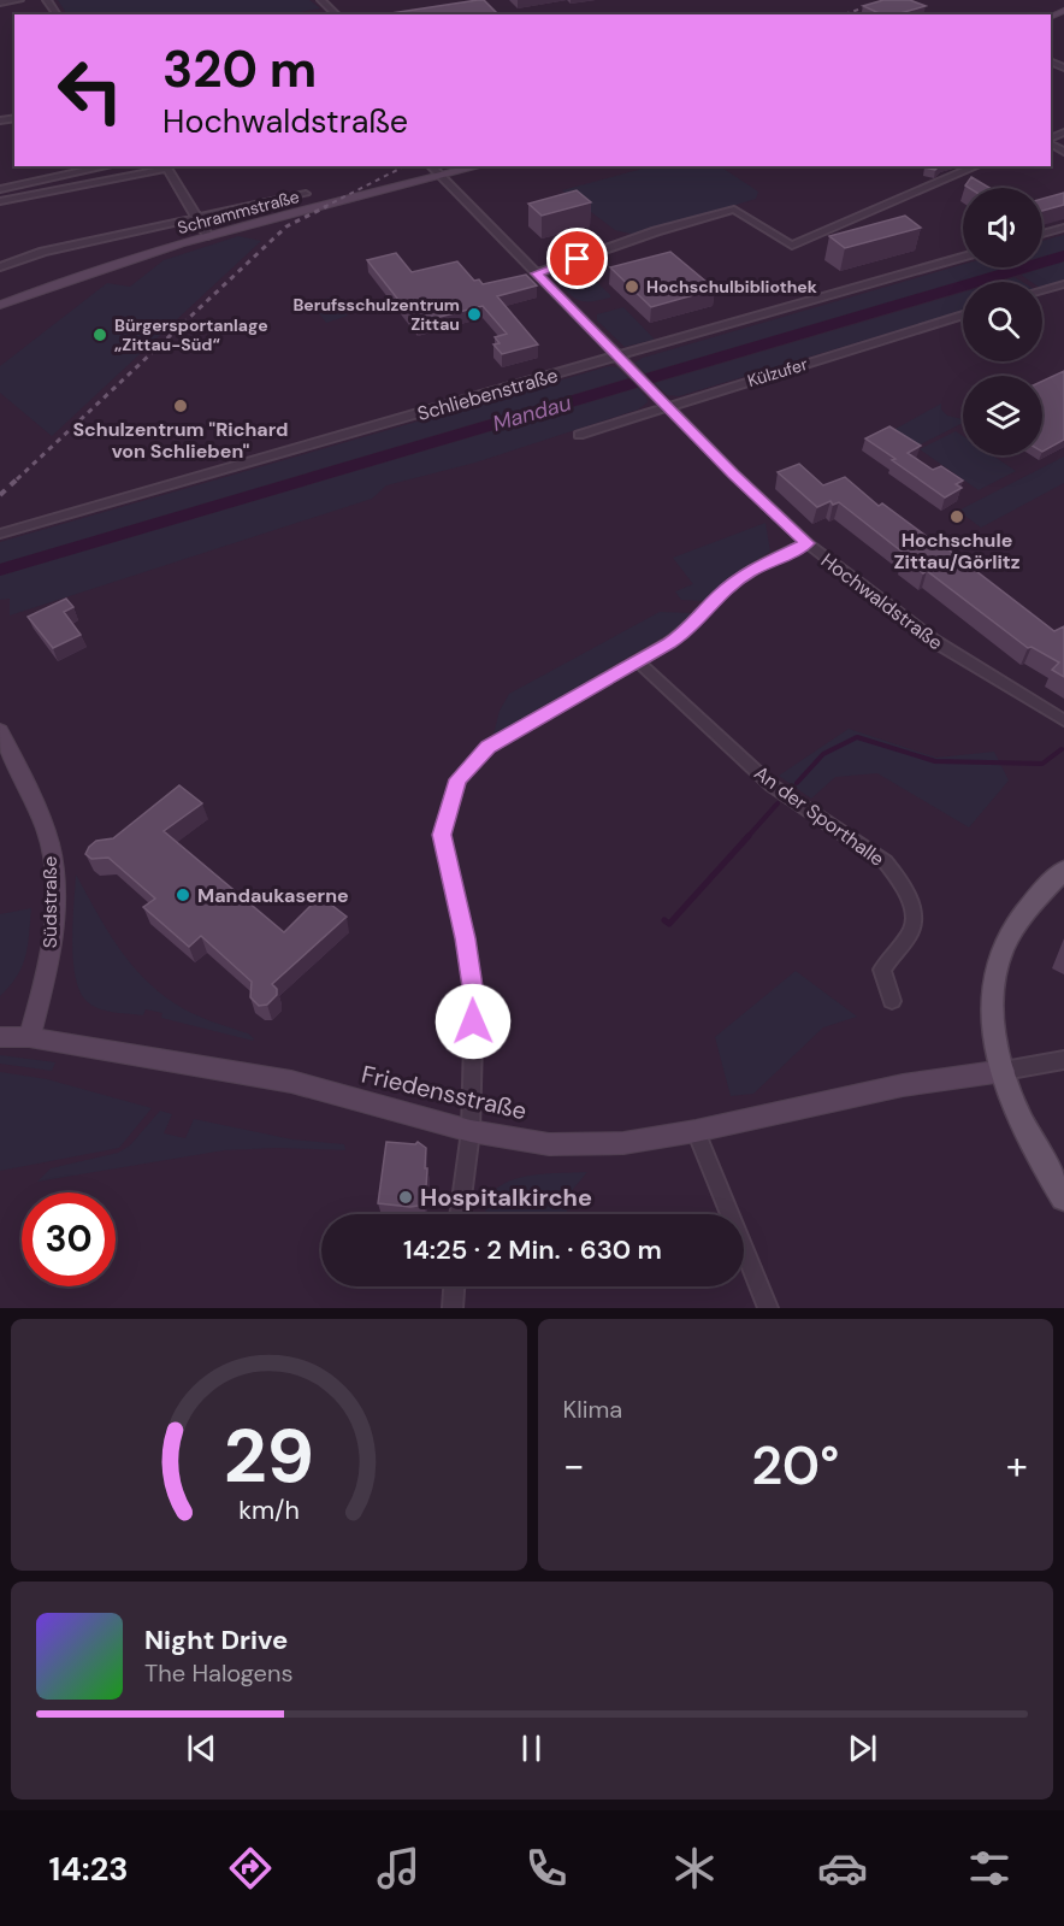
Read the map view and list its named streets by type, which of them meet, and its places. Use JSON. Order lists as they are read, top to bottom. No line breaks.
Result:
{"streets":{"main road":["Schrammstraße","Südstraße","Friedensstraße"],"street":["Külzufer","Schliebenstraße","Hochwaldstraße","An der Sporthalle"]},"crossings":[["Schrammstraße","Hochwaldstraße"],["Külzufer","Hochwaldstraße"],["Schliebenstraße","Hochwaldstraße"],["Südstraße","Friedensstraße"]],"water":["Mandau"],"places":["Hochschulbibliothek","Berufsschulzentrum Zittau","Bürgersportanlage „Zittau-Süd“","Schulzentrum \"Richard von Schlieben\"","Hochschule Zittau/Görlitz","Mandaukaserne","Hospitalkirche"],"page":{"turn":["320 m","Hochwaldstraße"],"limit":"30","trip":"14:25 · 2 Min. · 630 m","tile":"Klima","heat":["−","20°","+"],"song":["Night Drive","The Halogens"],"tabs":"14:23","gauge":["29","km/h"]}}
